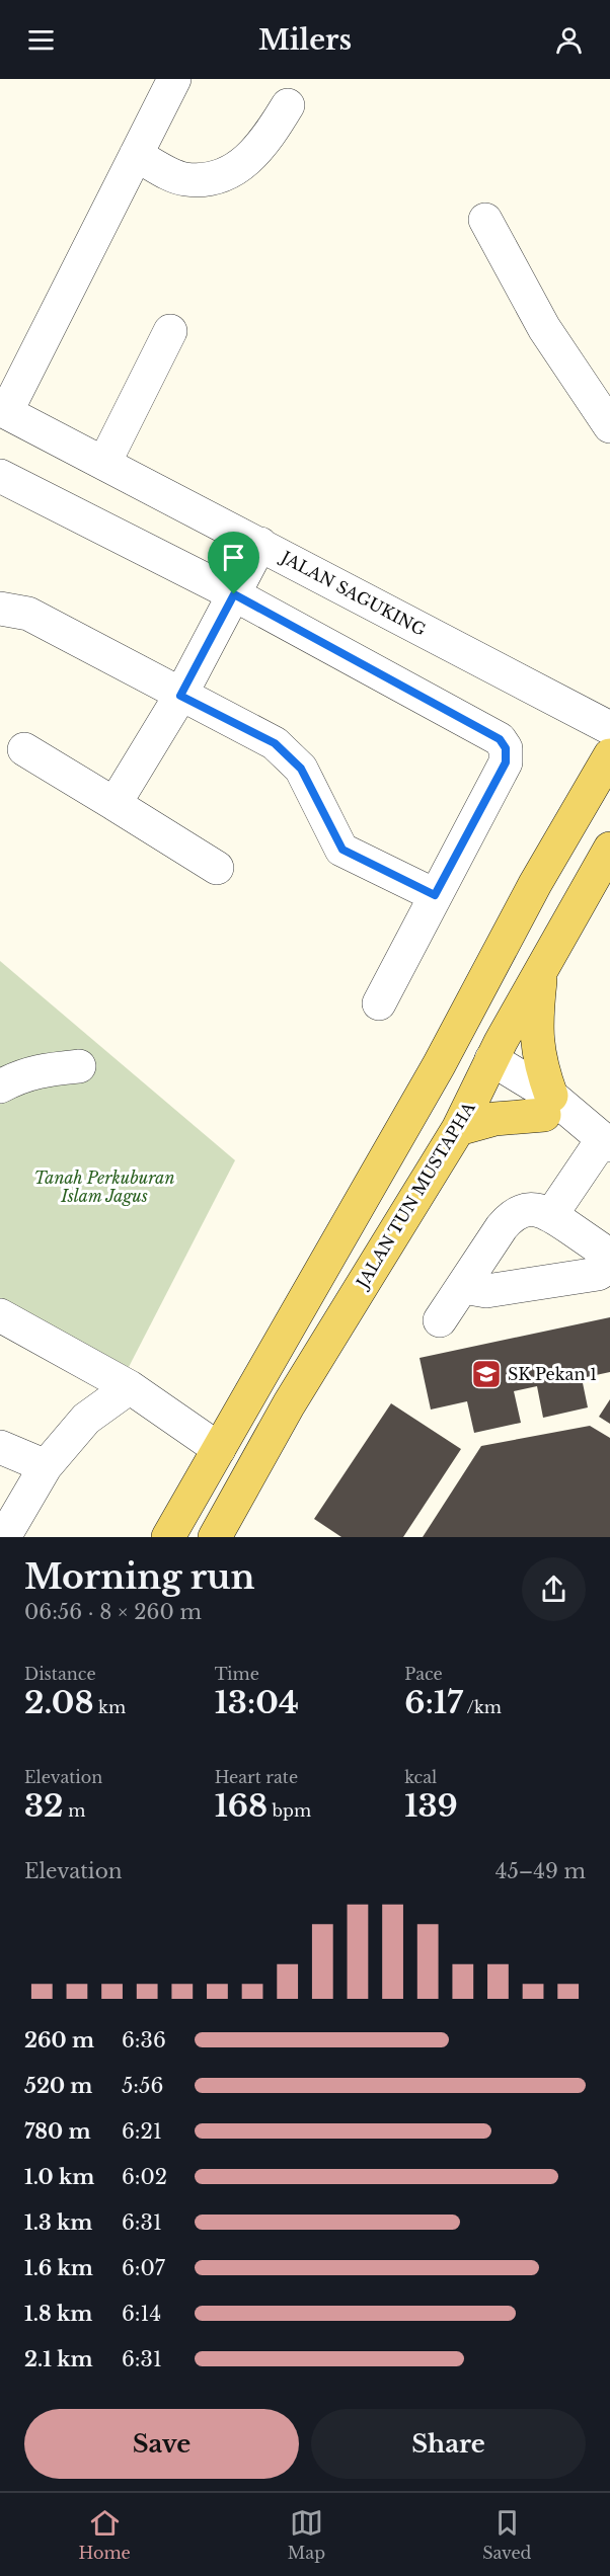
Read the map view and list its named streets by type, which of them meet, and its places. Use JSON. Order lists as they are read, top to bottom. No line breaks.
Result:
{"streets":{"main road":["JALAN TUN MUSTAPHA"],"street":["JALAN SAGUKING"]},"parks":["Tanah Perkuburan Islam Jagus"],"places":{"school or university":["SK Pekan 1"]},"page":{"header":"Milers","heading":["Morning run","06:56 · 8 × 260 m"],"stats":[["Distance","2.08 km"],["Time","13:04"],["Pace","6:17 /km"],["Elevation","32 m"],["Heart rate","168 bpm"],["kcal","139"]],"chart":["Elevation","45–49 m"],"list":[{"name":"260 m","note":"6:36"},{"name":"520 m","note":"5:56"},{"name":"780 m","note":"6:21"},{"name":"1.0 km","note":"6:02"},{"name":"1.3 km","note":"6:31"},{"name":"1.6 km","note":"6:07"},{"name":"1.8 km","note":"6:14"},{"name":"2.1 km","note":"6:31"}],"buttons":["Save","Share"],"tabs":["Home","Map","Saved"]}}
